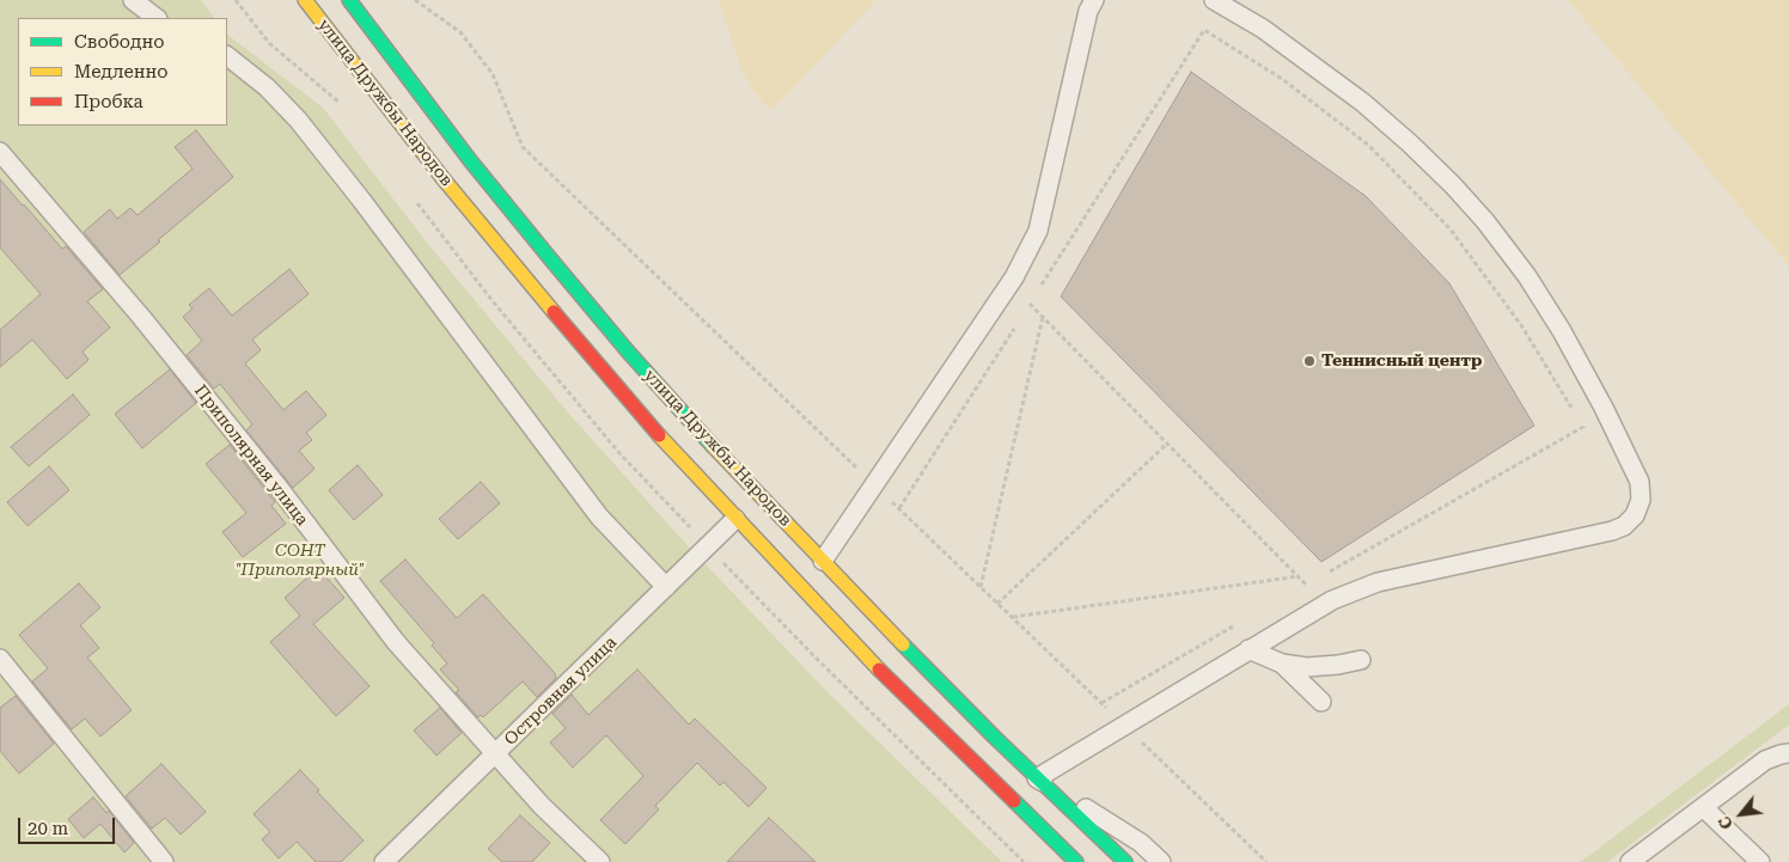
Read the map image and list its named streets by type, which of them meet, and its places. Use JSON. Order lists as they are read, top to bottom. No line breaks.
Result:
{"streets":{"main road":["улица Дружбы Народов"],"lane":["Приполярная улица","Островная улица"]},"crossings":[["улица Дружбы Народов","Островная улица"],["Приполярная улица","Островная улица"]],"parks":["СОНТ \"Приполярный\""],"places":["Теннисный центр"],"legend":["Свободно","Медленно","Пробка"],"scale_bar":"20 m","north":"bottom left"}
